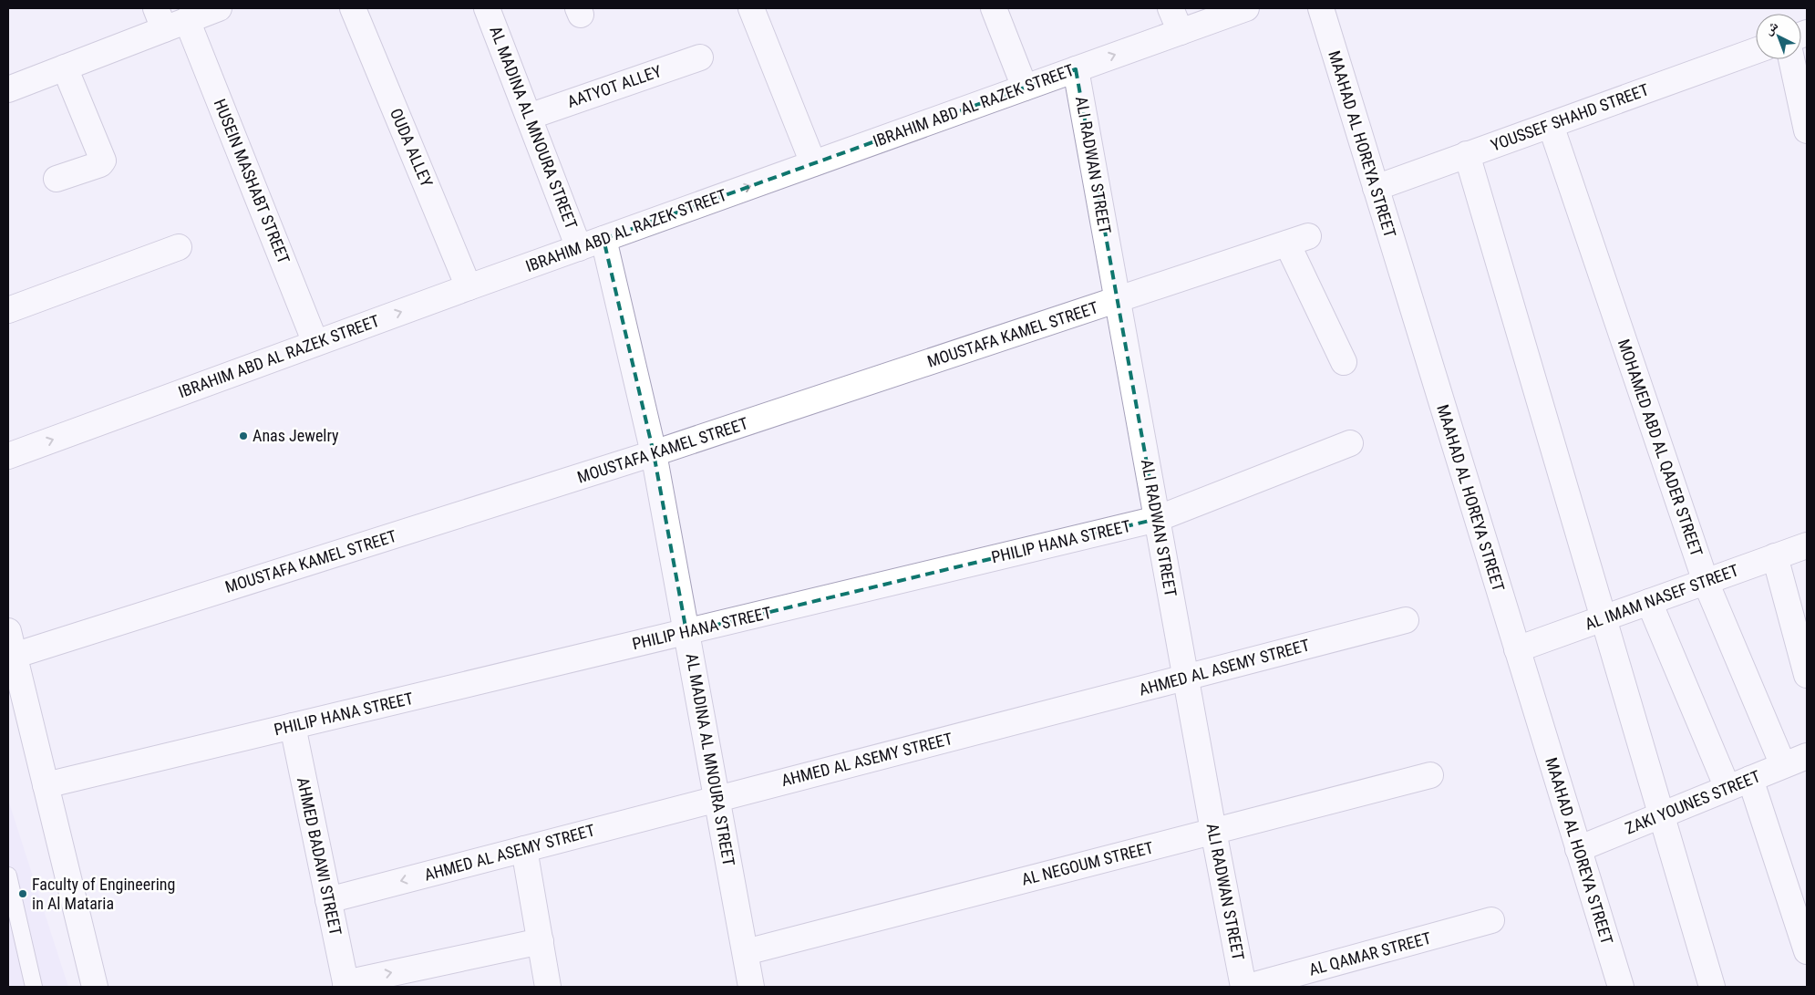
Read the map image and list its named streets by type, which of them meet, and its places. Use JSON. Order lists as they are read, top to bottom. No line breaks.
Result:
{"streets":{"street":["AATYOT ALLEY","IBRAHIM ABD AL RAZEK STREET","YOUSSEF SHAHD STREET","AL MADINA AL MNOURA STREET","MAAHAD AL HOREYA STREET","OUDA ALLEY","ALI RADWAN STREET","HUSEIN MASHABT STREET","MOUSTAFA KAMEL STREET","MOHAMED ABD AL QADER STREET","PHILIP HANA STREET","AL IMAM NASEF STREET","AHMED AL ASEMY STREET","ZAKI YOUNES STREET","AHMED BADAWI STREET","AL NEGOUM STREET","AL QAMAR STREET"]},"crossings":[["AATYOT ALLEY","AL MADINA AL MNOURA STREET"],["IBRAHIM ABD AL RAZEK STREET","AL MADINA AL MNOURA STREET"],["IBRAHIM ABD AL RAZEK STREET","OUDA ALLEY"],["IBRAHIM ABD AL RAZEK STREET","ALI RADWAN STREET"],["IBRAHIM ABD AL RAZEK STREET","HUSEIN MASHABT STREET"],["YOUSSEF SHAHD STREET","MAAHAD AL HOREYA STREET"],["YOUSSEF SHAHD STREET","MOHAMED ABD AL QADER STREET"],["AL MADINA AL MNOURA STREET","MOUSTAFA KAMEL STREET"],["AL MADINA AL MNOURA STREET","PHILIP HANA STREET"],["AL MADINA AL MNOURA STREET","AHMED AL ASEMY STREET"],["AL MADINA AL MNOURA STREET","AL NEGOUM STREET"],["MAAHAD AL HOREYA STREET","AL IMAM NASEF STREET"],["MAAHAD AL HOREYA STREET","ZAKI YOUNES STREET"],["ALI RADWAN STREET","MOUSTAFA KAMEL STREET"],["ALI RADWAN STREET","PHILIP HANA STREET"],["ALI RADWAN STREET","AHMED AL ASEMY STREET"],["ALI RADWAN STREET","AL NEGOUM STREET"],["MOHAMED ABD AL QADER STREET","AL IMAM NASEF STREET"],["MOHAMED ABD AL QADER STREET","ZAKI YOUNES STREET"],["PHILIP HANA STREET","AHMED BADAWI STREET"],["AHMED AL ASEMY STREET","AHMED BADAWI STREET"]],"one_way":["IBRAHIM ABD AL RAZEK STREET"],"places":["Anas Jewelry","Faculty of Engineering in Al Mataria"],"north":"top left"}
